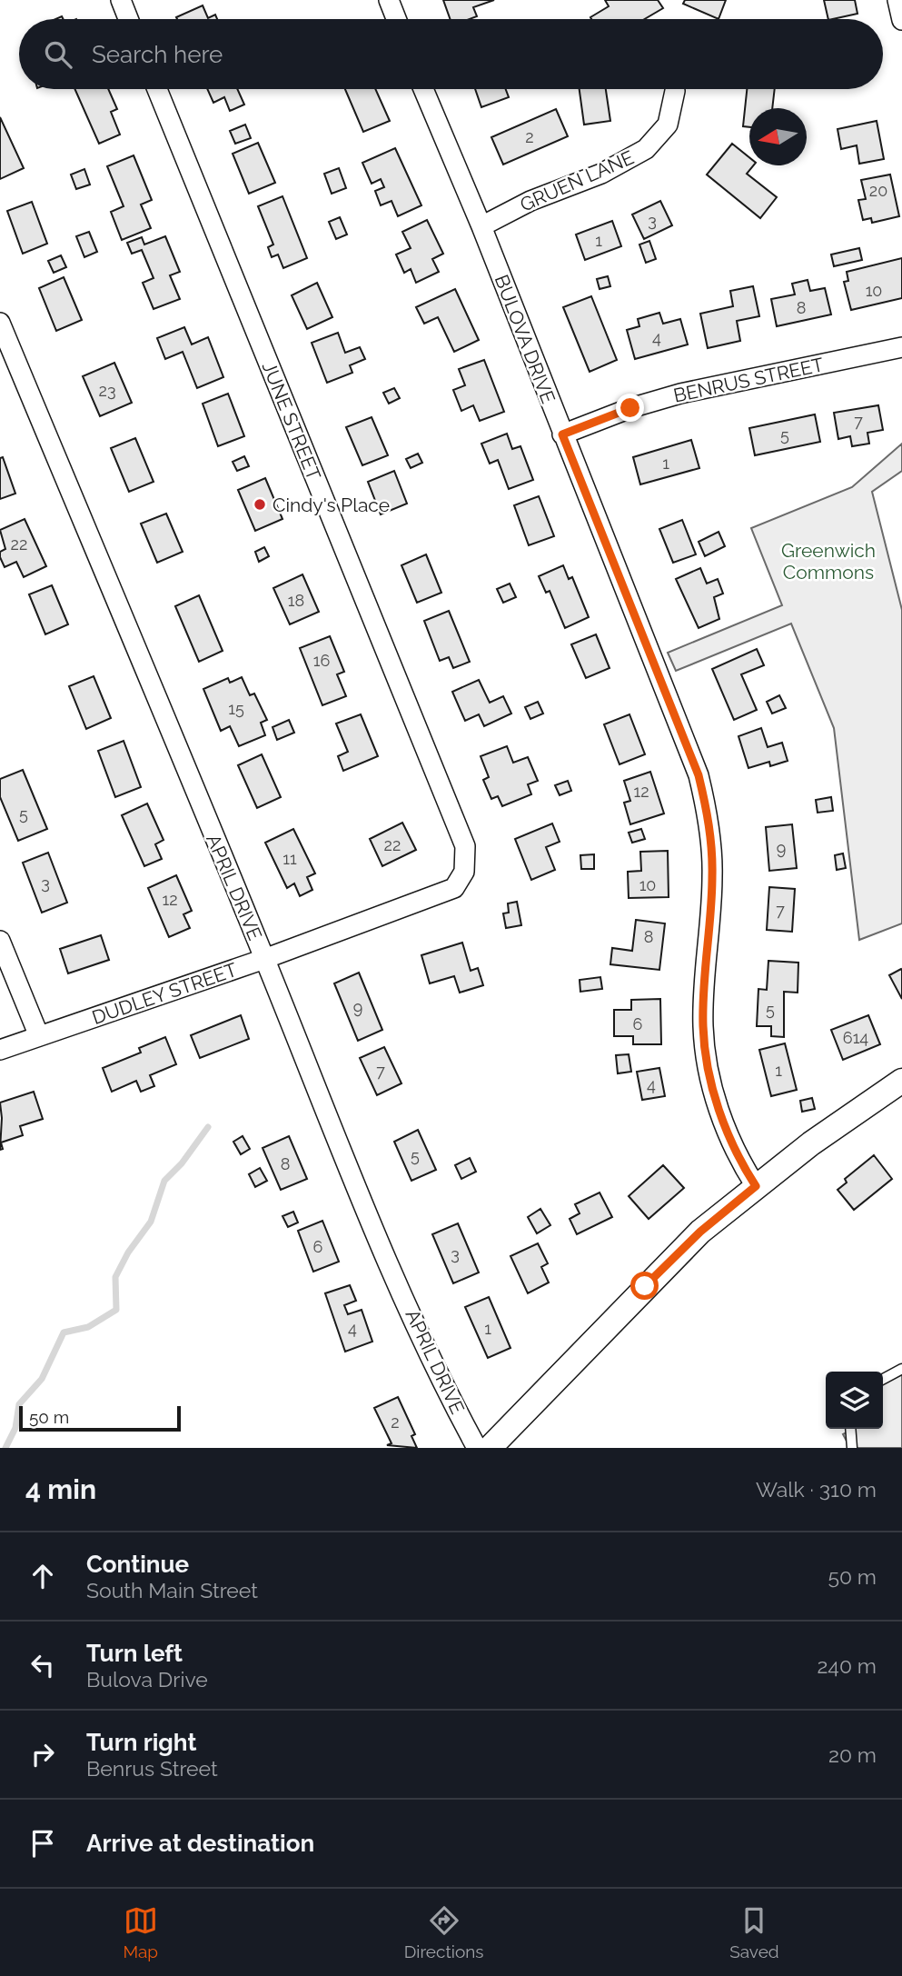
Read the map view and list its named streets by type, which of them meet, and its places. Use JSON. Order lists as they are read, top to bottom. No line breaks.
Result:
{"streets":{"street":["GRUEN LANE","BULOVA DRIVE","BENRUS STREET","JUNE STREET","APRIL DRIVE","DUDLEY STREET"]},"crossings":[["GRUEN LANE","BULOVA DRIVE"],["BULOVA DRIVE","BENRUS STREET"],["JUNE STREET","DUDLEY STREET"],["APRIL DRIVE","DUDLEY STREET"]],"parks":["Greenwich Commons"],"places":["Cindy's Place"],"house_numbers":["2","20","3","1","10","8","4","23","7","5","1","22","18","16","15","12","5","22","9","11","3","10","12","7","8","9","5","6","614","1","7","4","5","8","6","3","4","1","2"],"scale_bar":"50 m","north":"left","page":{"search":"Search here","scale":"50 m","heading":["4 min","Walk · 310 m"],"list":[["Continue","South Main Street","50 m"],["Turn left","Bulova Drive","240 m"],["Turn right","Benrus Street","20 m"],"Arrive at destination"],"nav":["Map","Directions","Saved"]}}
